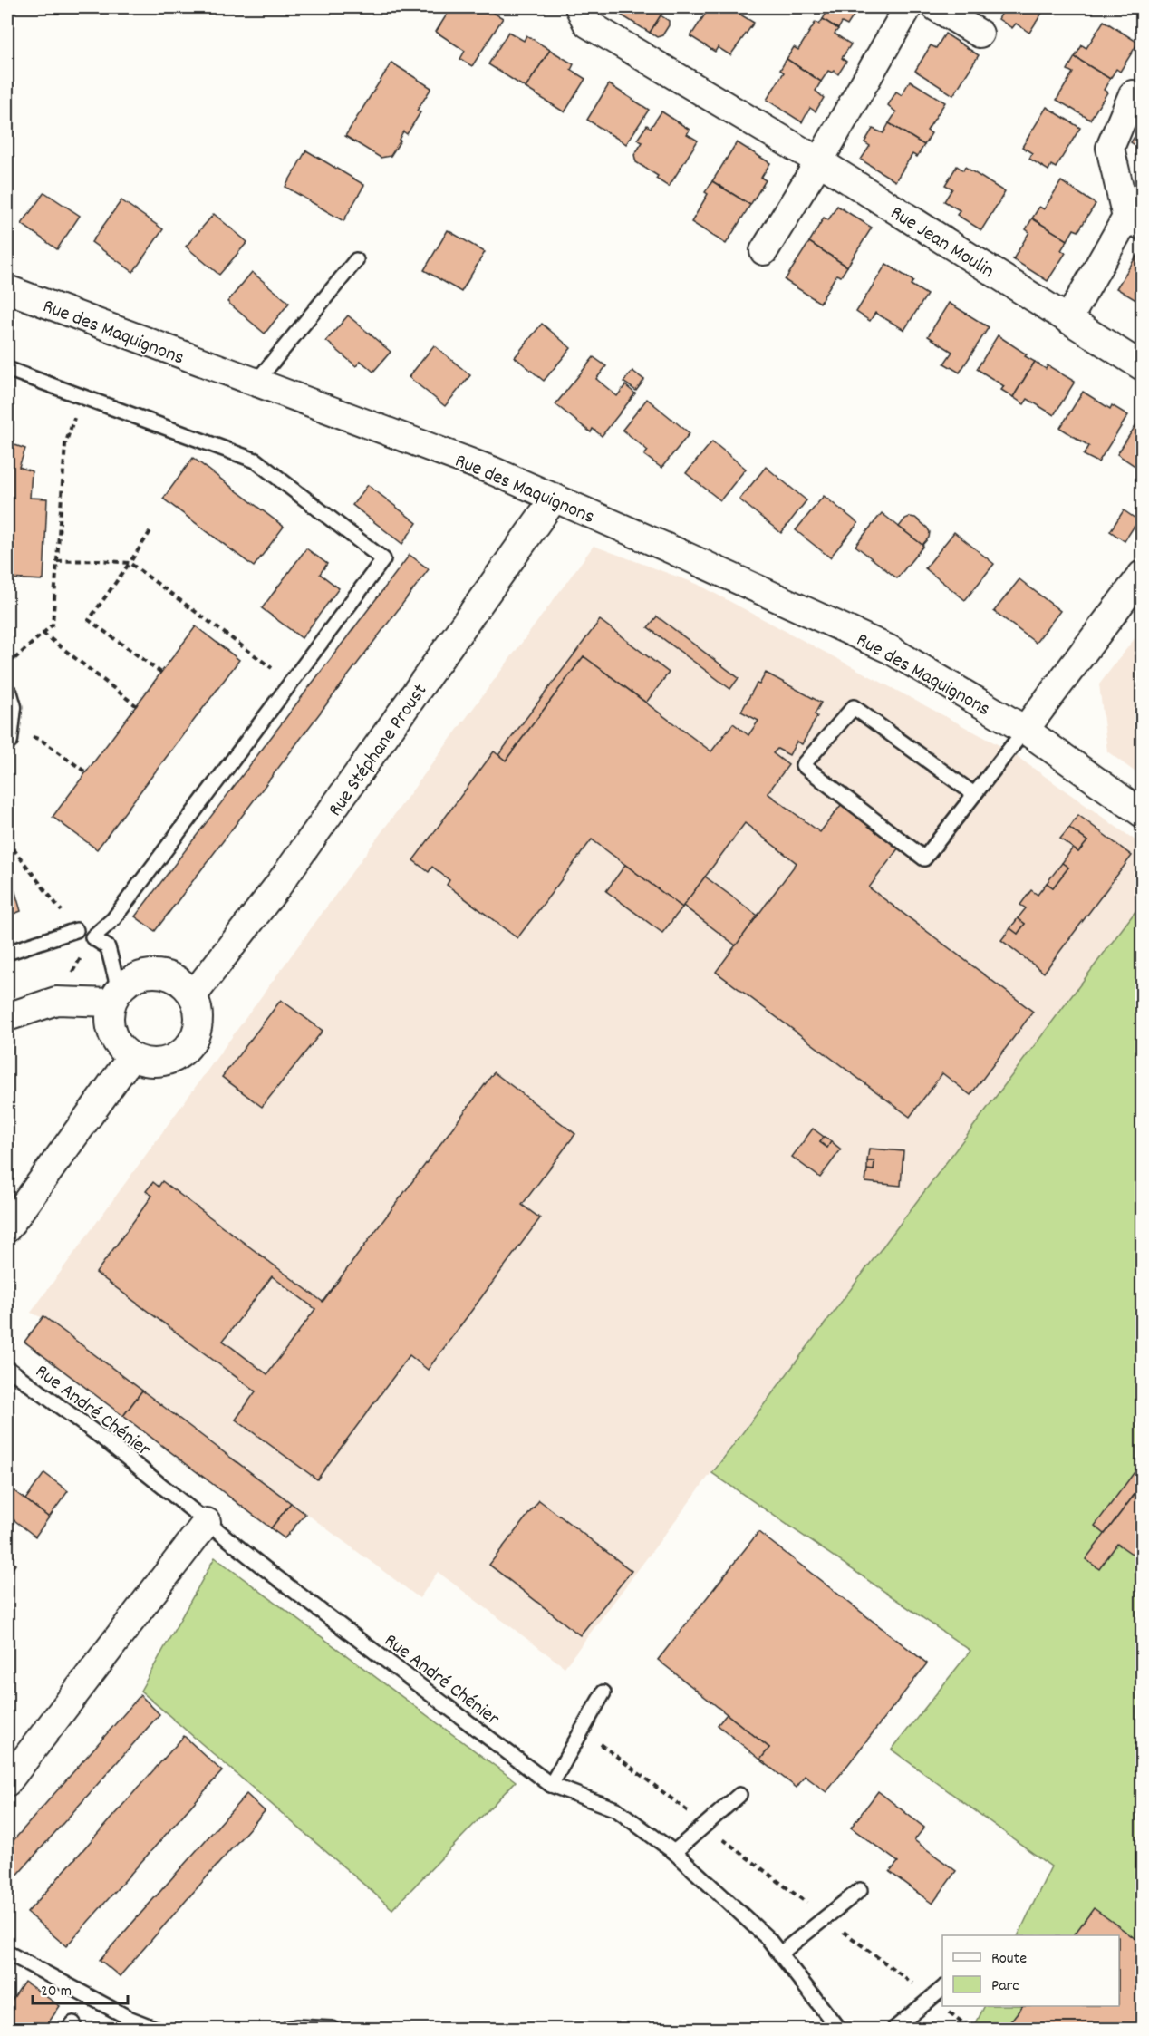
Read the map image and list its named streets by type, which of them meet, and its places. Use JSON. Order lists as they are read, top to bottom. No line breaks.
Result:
{"streets":{"street":["Rue Jean Moulin","Rue des Maquignons","Rue Stéphane Proust"],"lane":["Rue André Chénier"]},"crossings":[["Rue des Maquignons","Rue Stéphane Proust"]],"legend":["Route","Parc"],"scale_bar":"20 m"}
